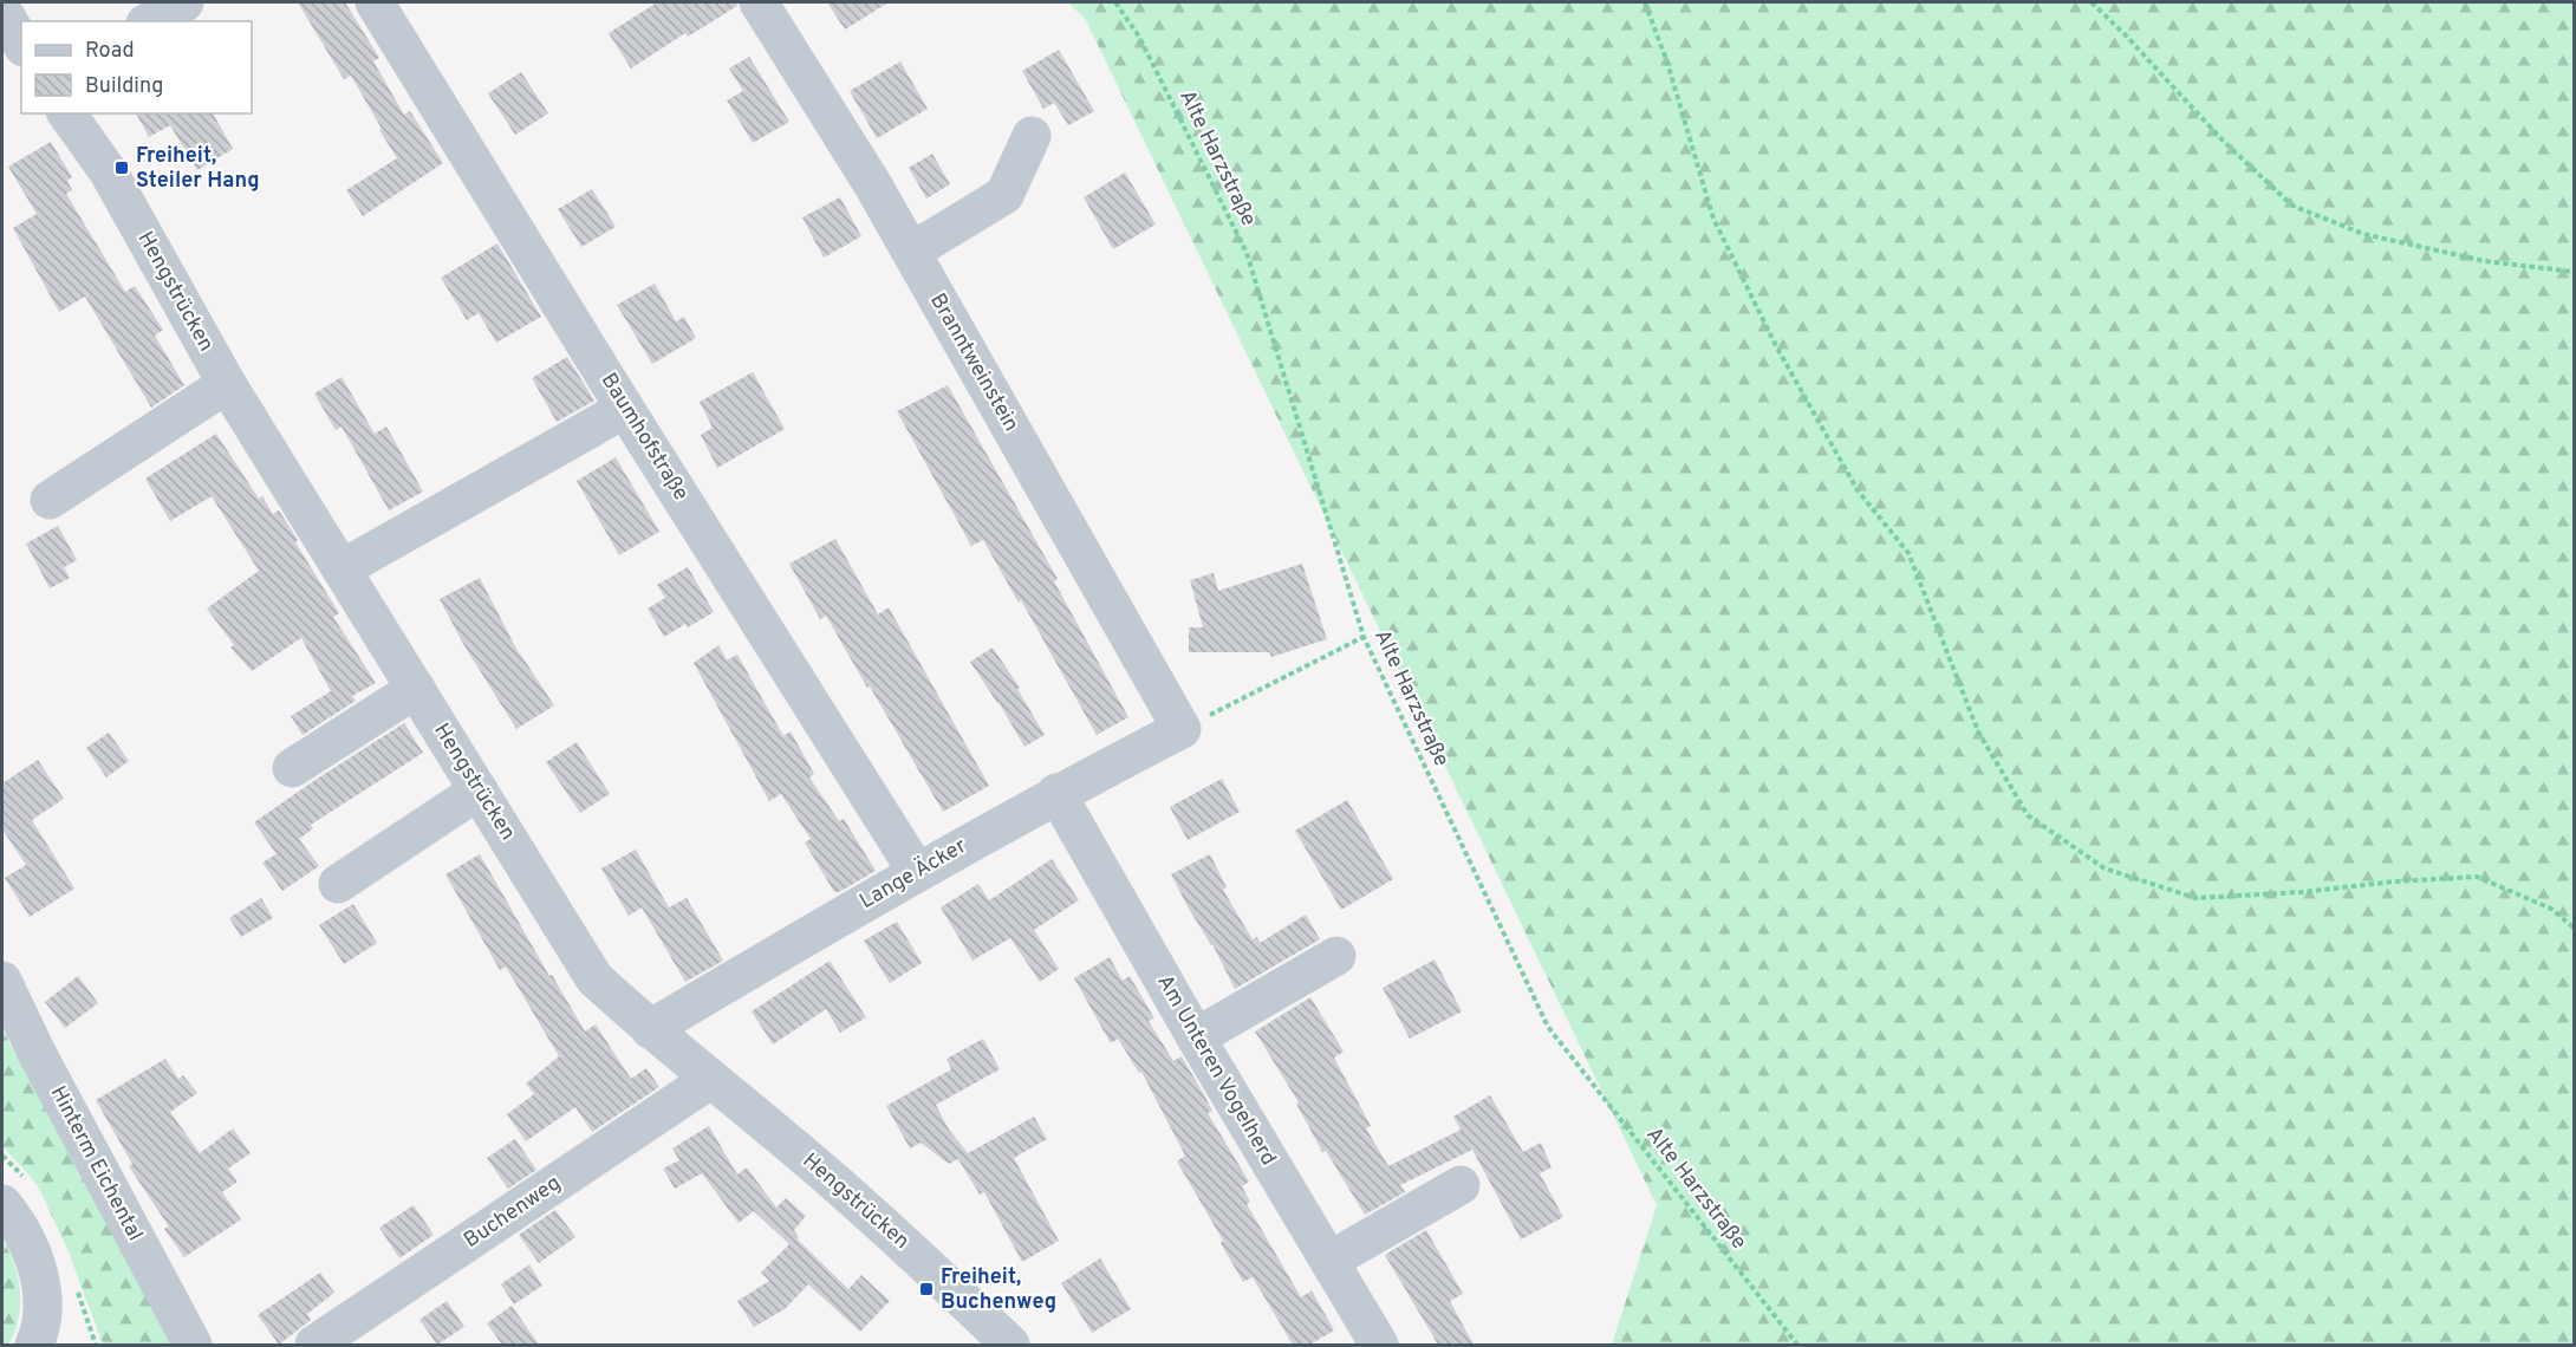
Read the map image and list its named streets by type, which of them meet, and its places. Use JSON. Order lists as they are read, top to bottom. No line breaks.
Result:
{"streets":{"street":["Hengstrücken","Branntweinstein","Baumhofstraße","Lange Äcker","Am Unteren Vogelherd","Hinterm Eichental","Buchenweg"],"path":["Alte Harzstraße"]},"crossings":[["Hengstrücken","Lange Äcker"],["Hengstrücken","Buchenweg"],["Branntweinstein","Lange Äcker"],["Baumhofstraße","Lange Äcker"],["Lange Äcker","Am Unteren Vogelherd"]],"places":{"transit":["Freiheit, Steiler Hang","Freiheit, Buchenweg"]},"legend":["Road","Building"]}
